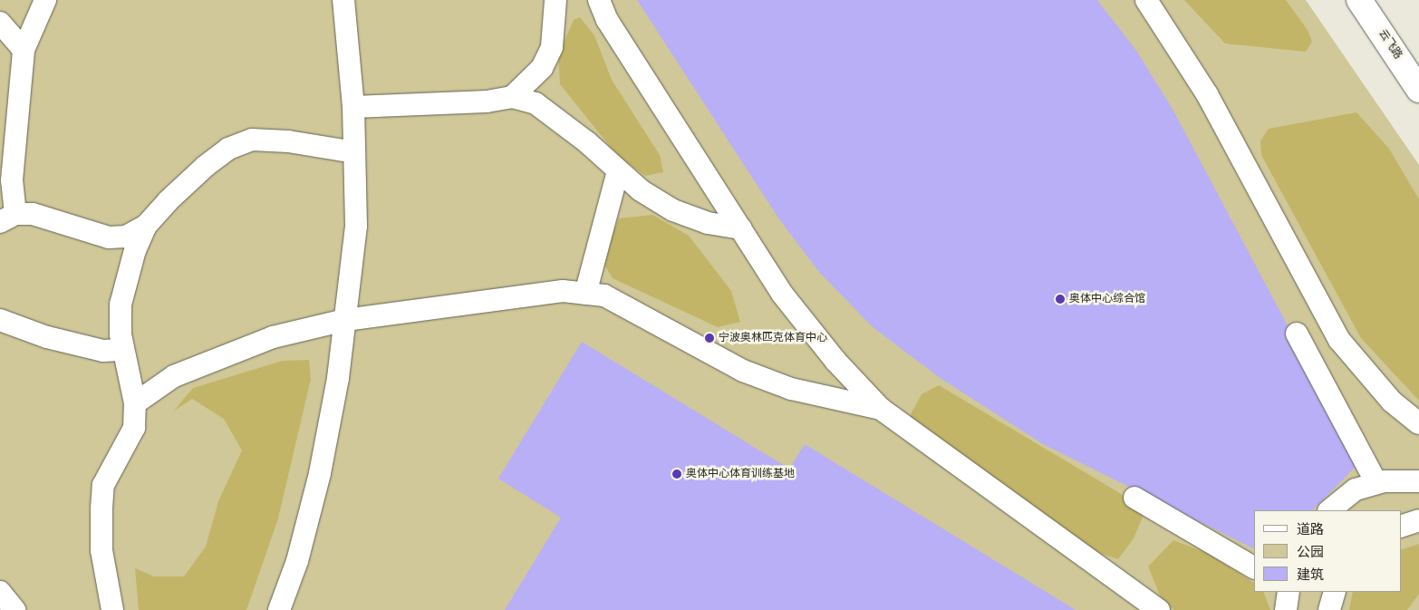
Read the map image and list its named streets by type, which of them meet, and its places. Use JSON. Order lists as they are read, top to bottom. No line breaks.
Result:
{"streets":{"main road":["云飞路"]},"places":["奥体中心综合馆","宁波奥林匹克体育中心","奥体中心体育训练基地"],"legend":["道路","公园","建筑"]}
